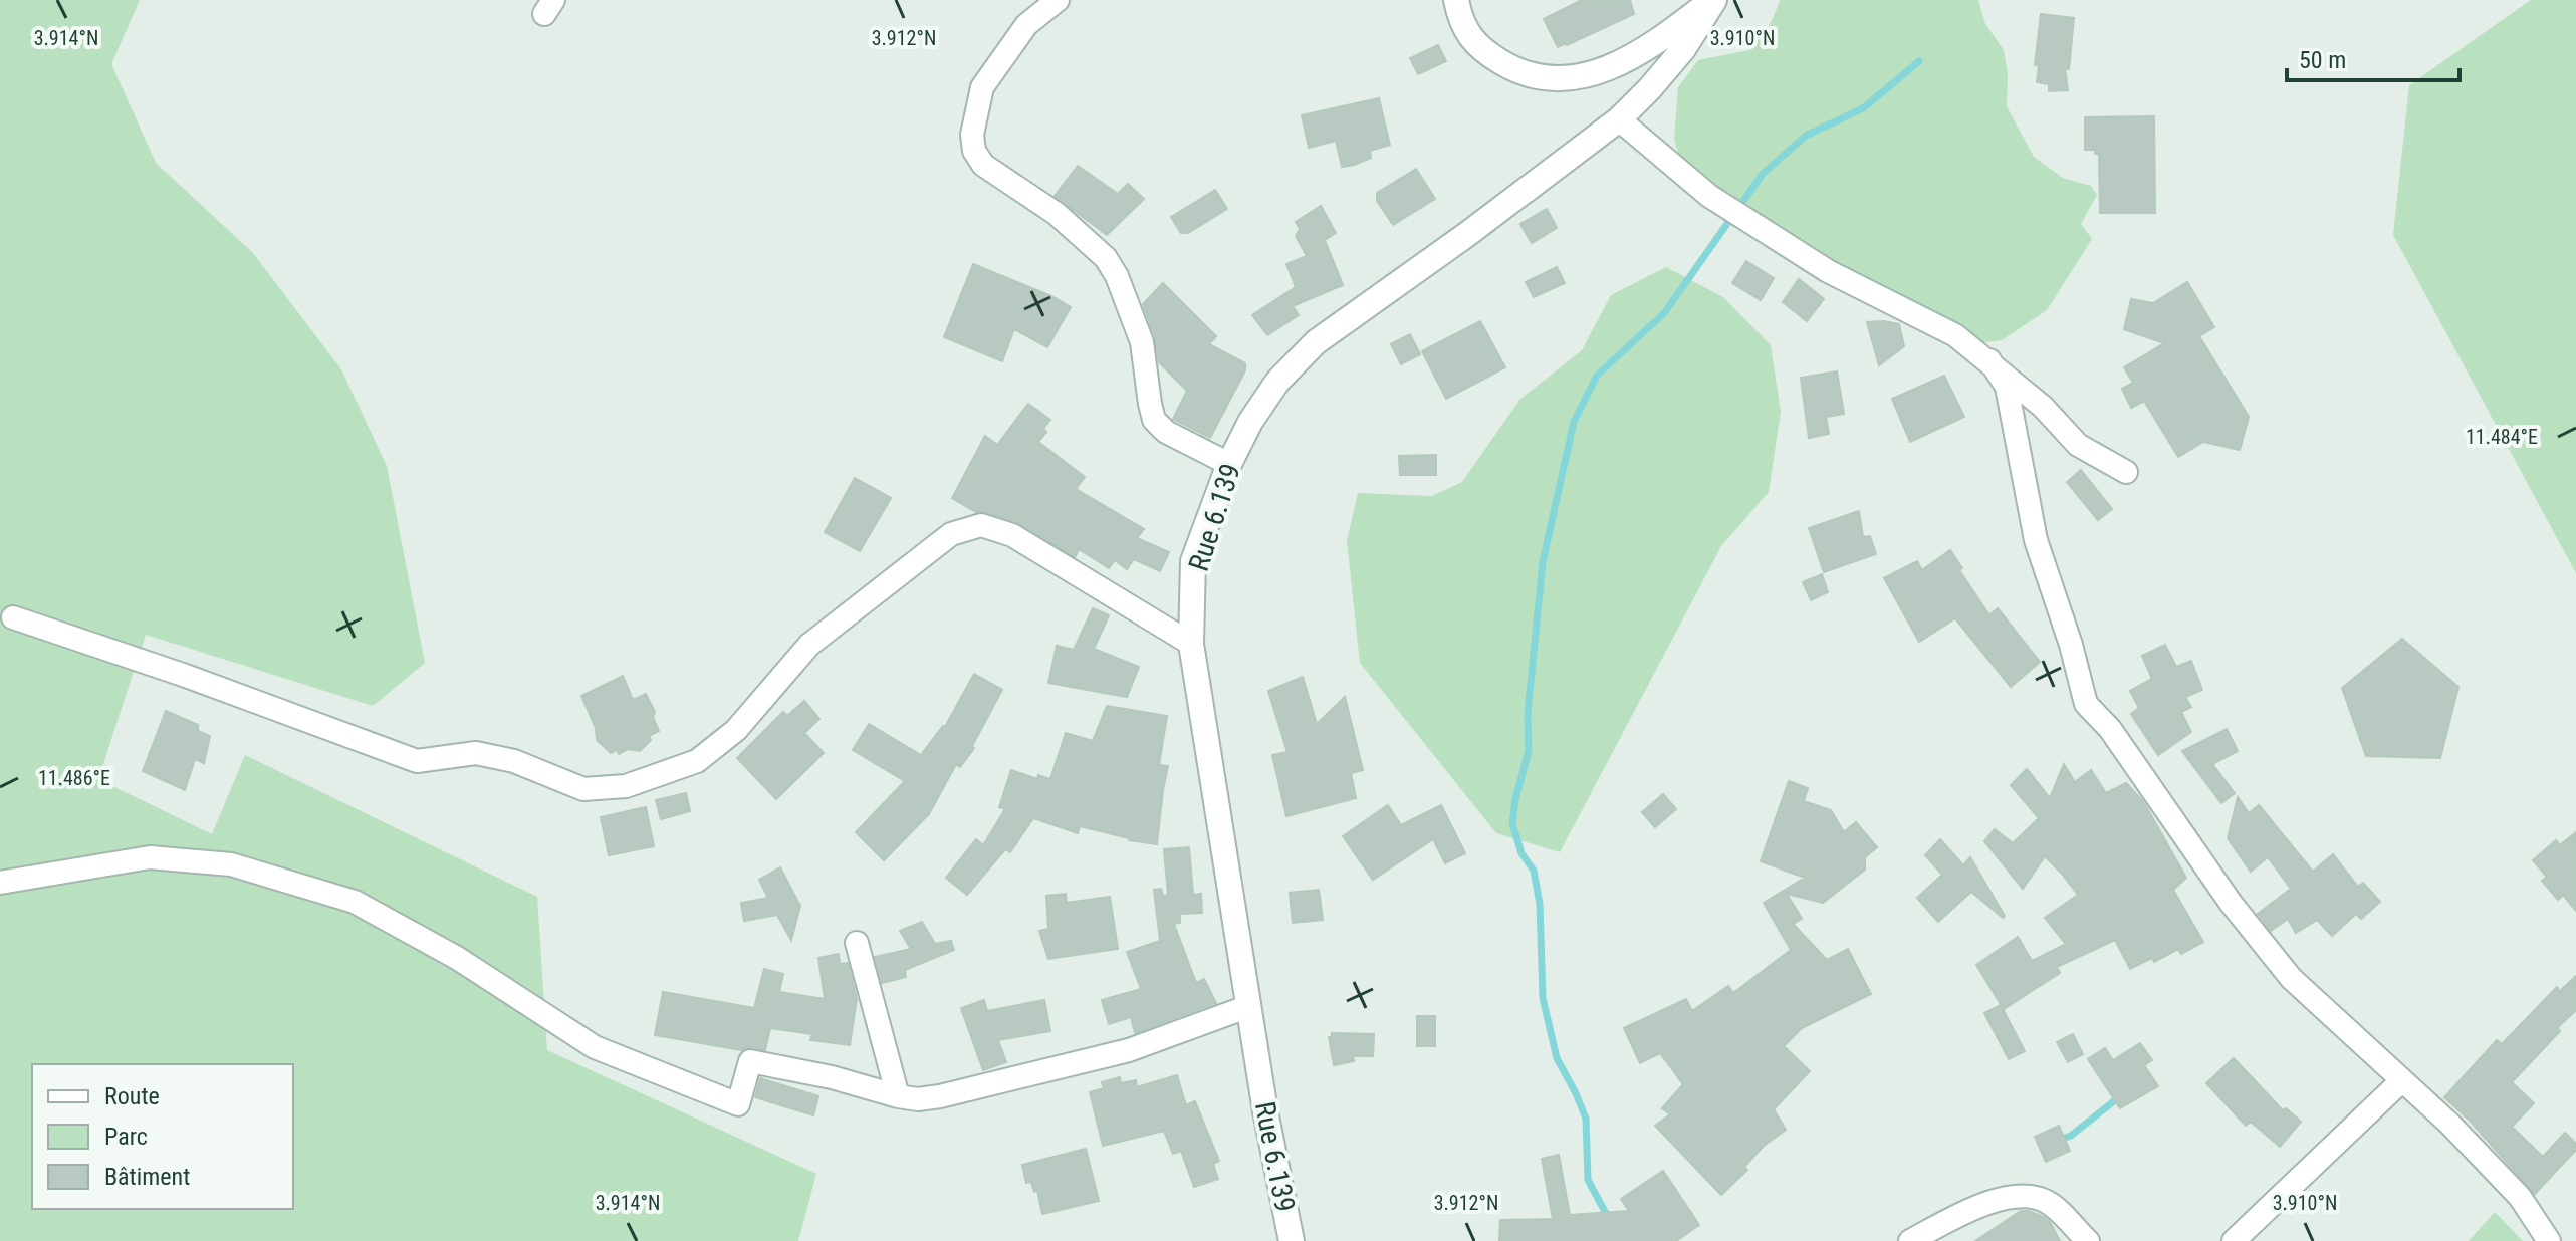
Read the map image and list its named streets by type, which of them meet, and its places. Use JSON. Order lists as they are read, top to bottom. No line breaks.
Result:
{"streets":{"street":["Rue 6.139"]},"legend":["Route","Parc","Bâtiment"],"scale_bar":"50 m","coordinates":["3.912°N","3.914°N","3.910°N","11.484°E","11.486°E"]}
